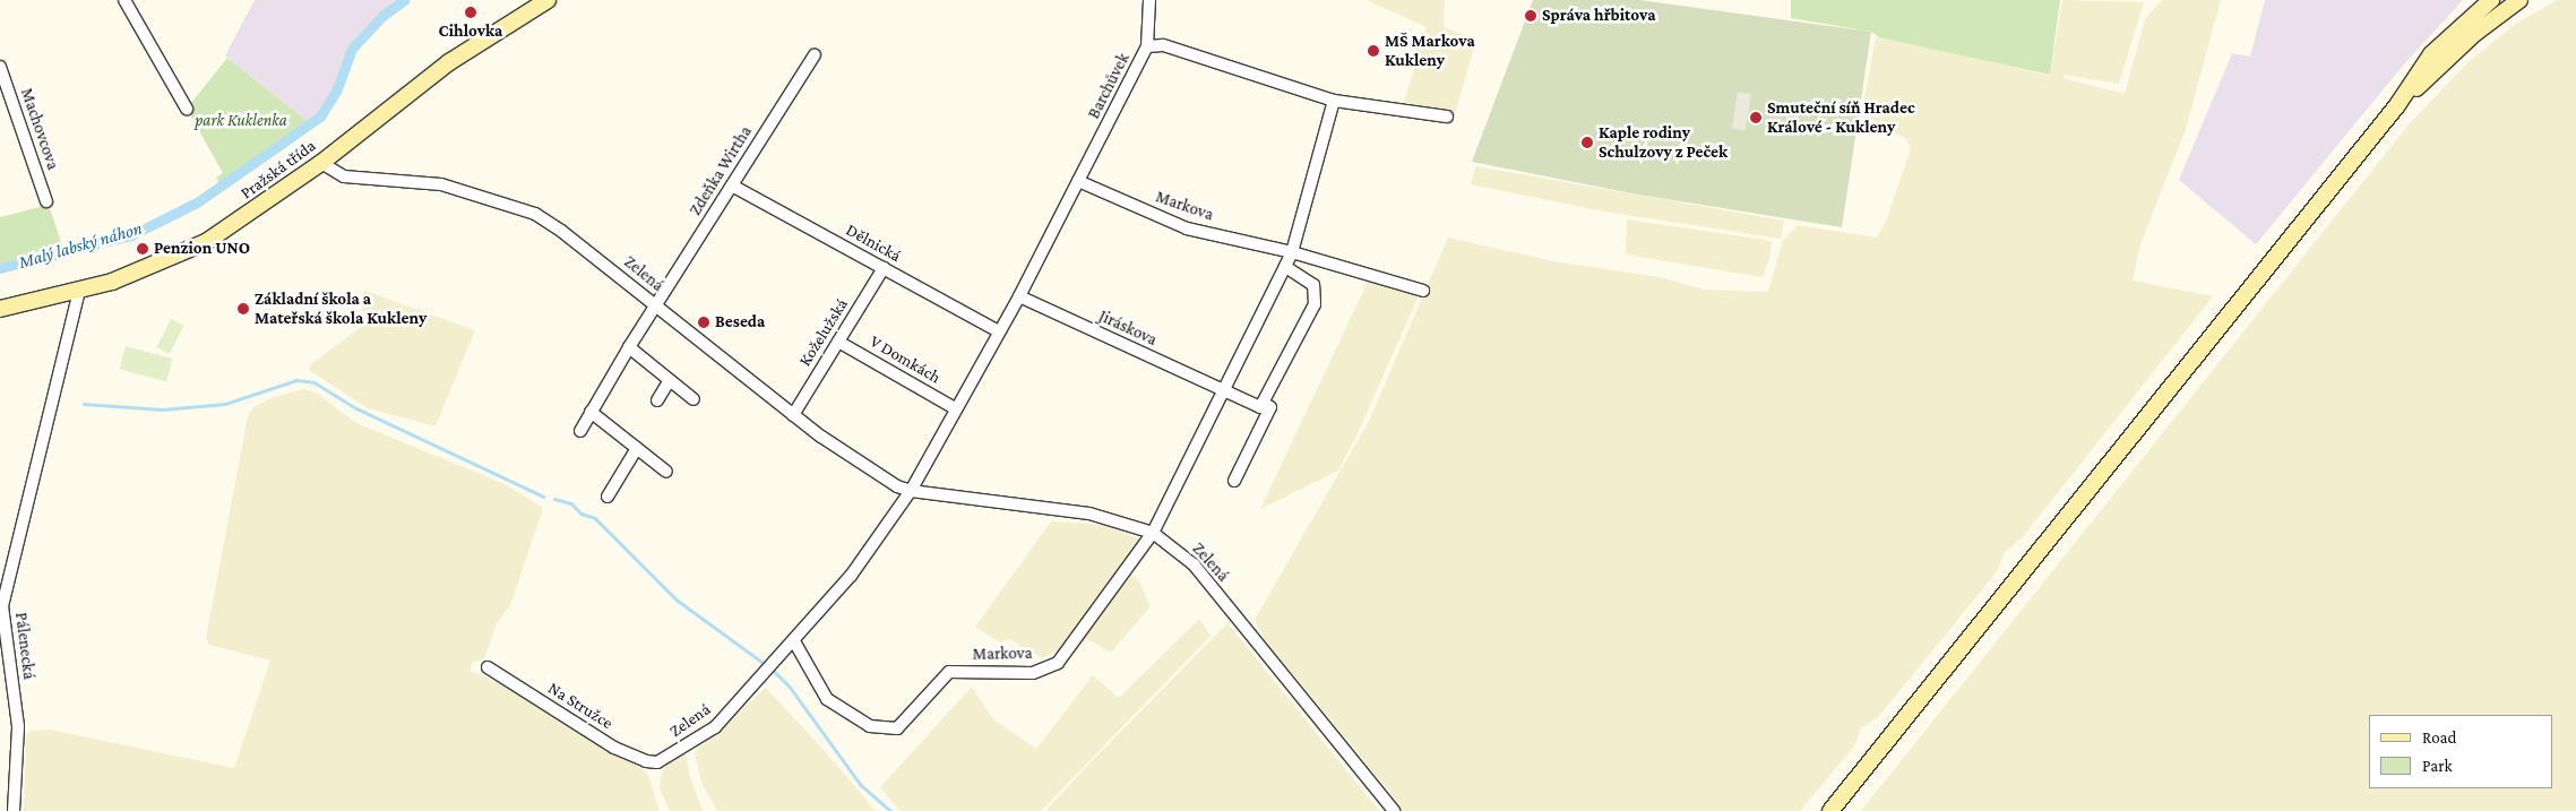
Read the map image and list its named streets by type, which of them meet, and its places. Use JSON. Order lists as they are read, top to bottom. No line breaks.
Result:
{"streets":{"main road":["Pražská třída"],"street":["Barchůvek","Machovcova","Zdeňka Wirtha","Markova","Dělnická","Zelená","Jiráskova","Koželužská","V Domkách","Pálenecká","Na Stružce"]},"crossings":[["Barchůvek","Markova"],["Pražská třída","Zelená"],["Pražská třída","Pálenecká"],["Zdeňka Wirtha","Dělnická"],["Zdeňka Wirtha","Zelená"],["Markova","Zelená"],["Markova","Jiráskova"],["Dělnická","Koželužská"],["Zelená","Koželužská"],["Zelená","Na Stružce"],["Koželužská","V Domkách"]],"water":["Malý labský náhon"],"parks":["park Kuklenka"],"places":["Cihlovka","Správa hřbitova","MŠ Markova Kukleny","Smuteční síň Hradec Králové - Kukleny","Kaple rodiny Schulzovy z Peček","Penzion UNO","Základní škola a Mateřská škola Kukleny","Beseda"],"legend":["Road","Park"]}
